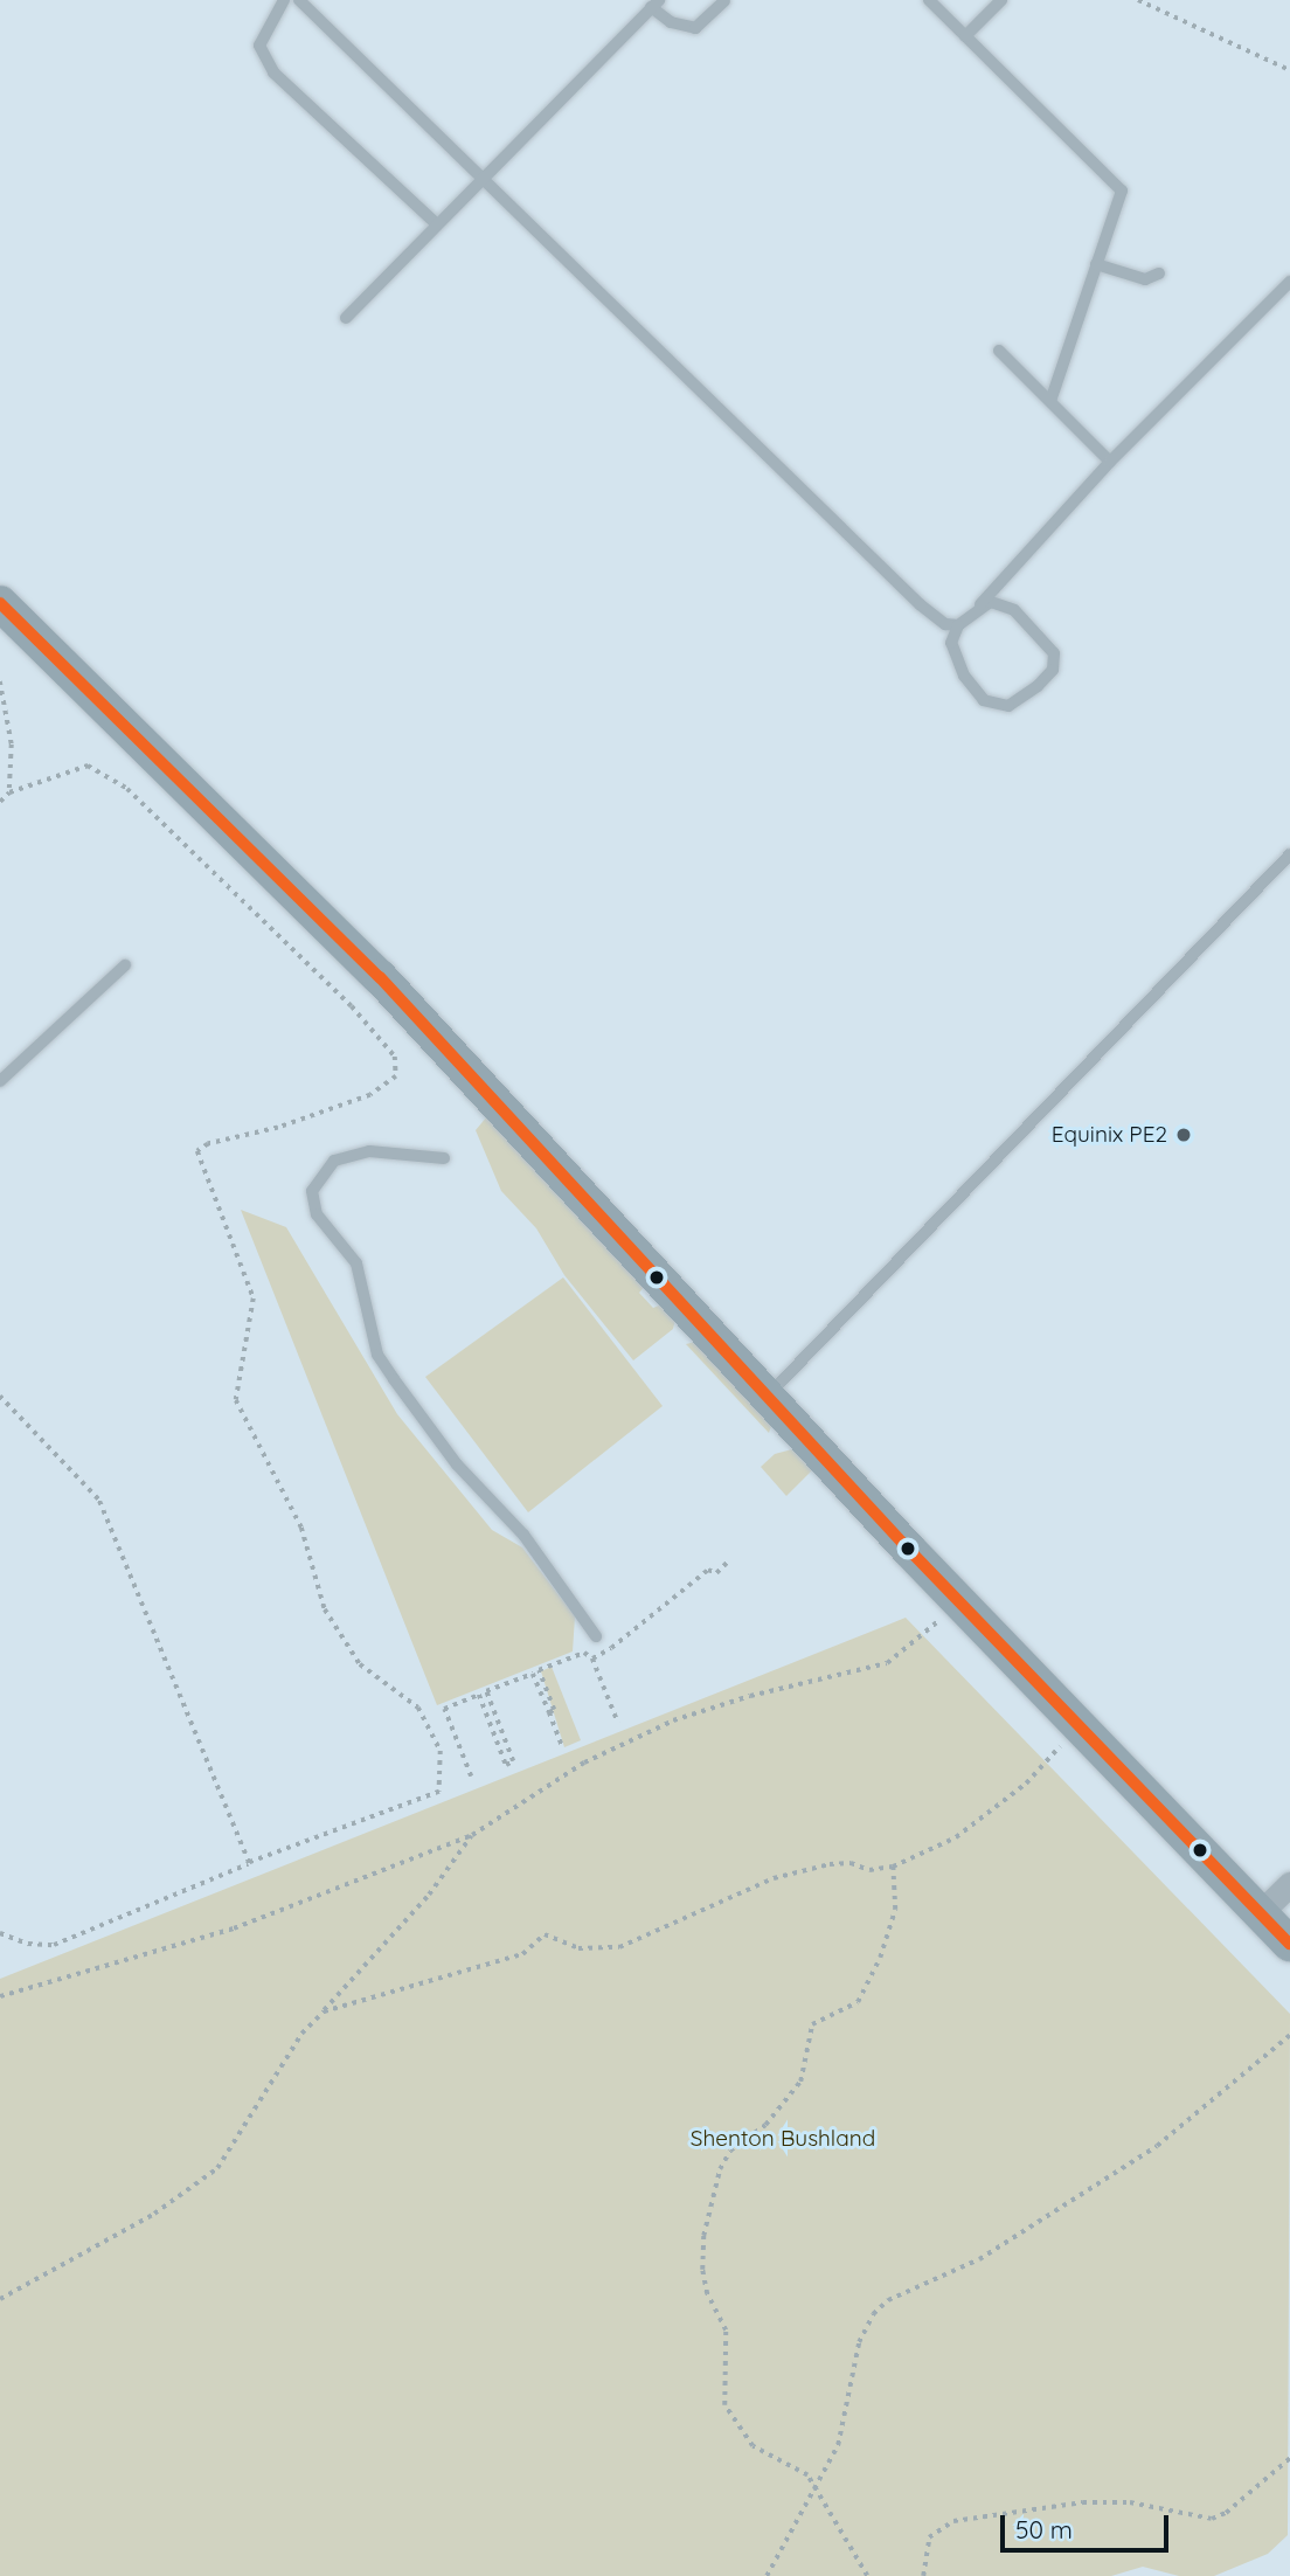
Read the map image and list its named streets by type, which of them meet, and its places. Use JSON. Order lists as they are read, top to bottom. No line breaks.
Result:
{"parks":["Shenton Bushland"],"places":["Equinix PE2"],"scale_bar":"50 m"}
